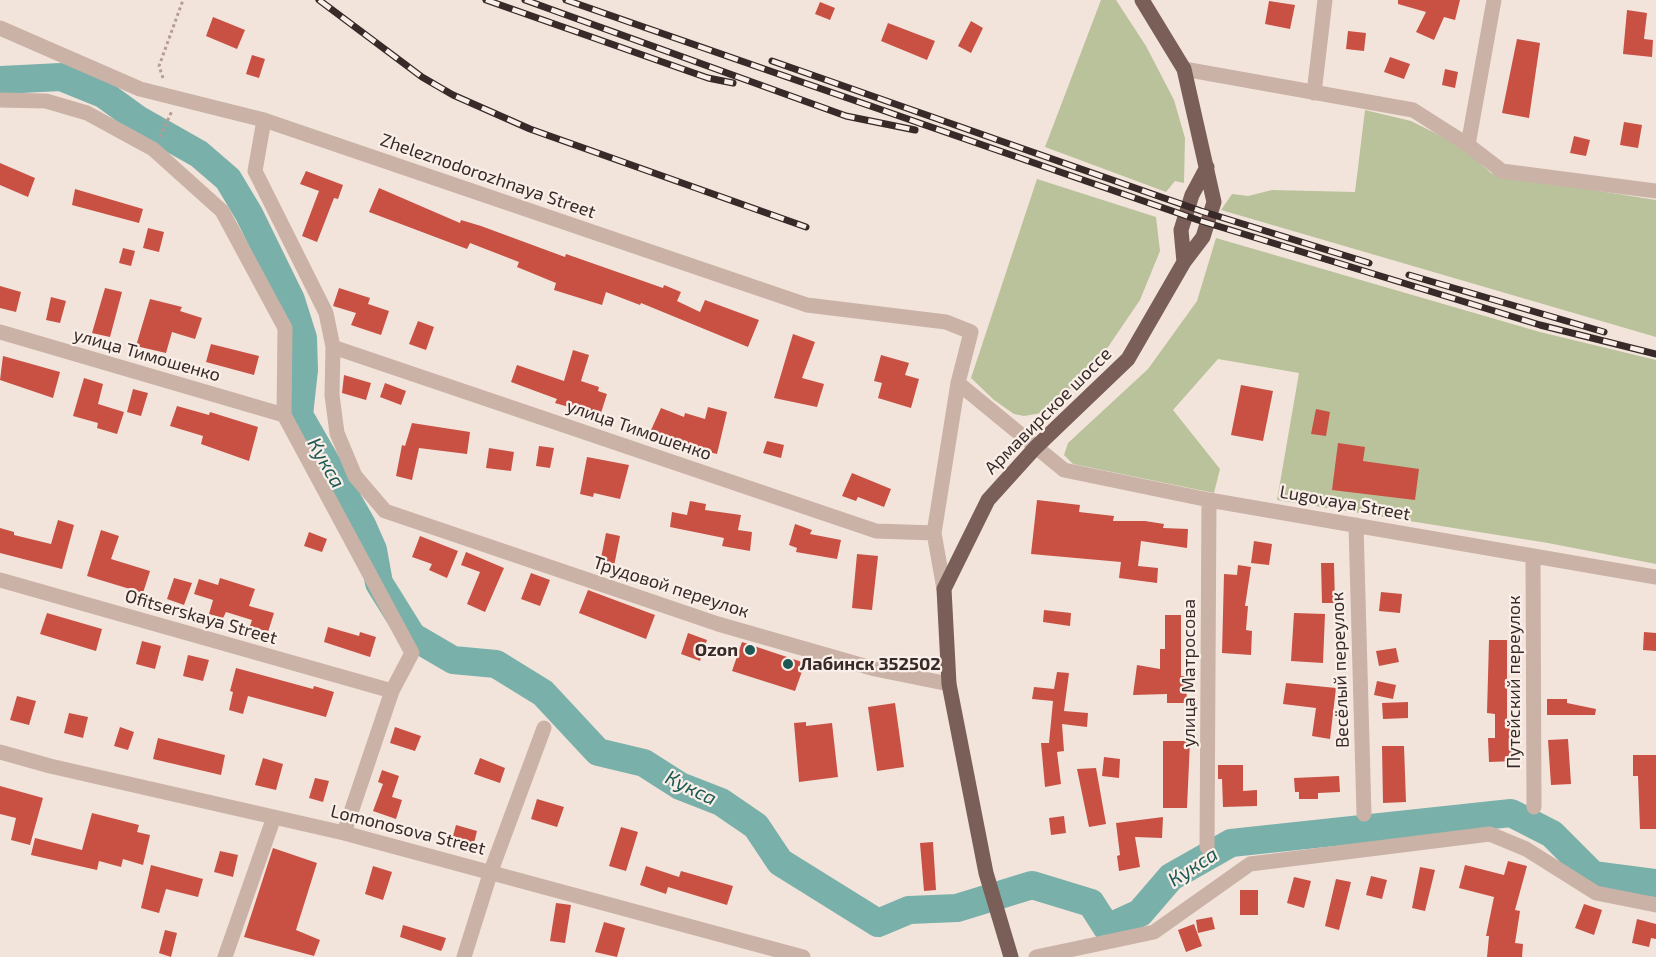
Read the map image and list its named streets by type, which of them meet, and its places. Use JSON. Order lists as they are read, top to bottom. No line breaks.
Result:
{"streets":{"main road":["Армавирское шоссе"],"street":["Zheleznodorozhnaya Street","улица Тимошенко","Lugovaya Street","Трудовой переулок","Ofitserskaya Street","Весёлый переулок","улица Матросова","Путейский переулок","Lomonosova Street"]},"crossings":[["Zheleznodorozhnaya Street","Армавирское шоссе"],["улица Тимошенко","Армавирское шоссе"],["улица Тимошенко","Трудовой переулок"],["Армавирское шоссе","Lugovaya Street"],["Армавирское шоссе","Трудовой переулок"],["Lugovaya Street","Весёлый переулок"],["Lugovaya Street","улица Матросова"],["Lugovaya Street","Путейский переулок"]],"water":["Кукса"],"places":["Ozon","Лабинск 352502"]}
